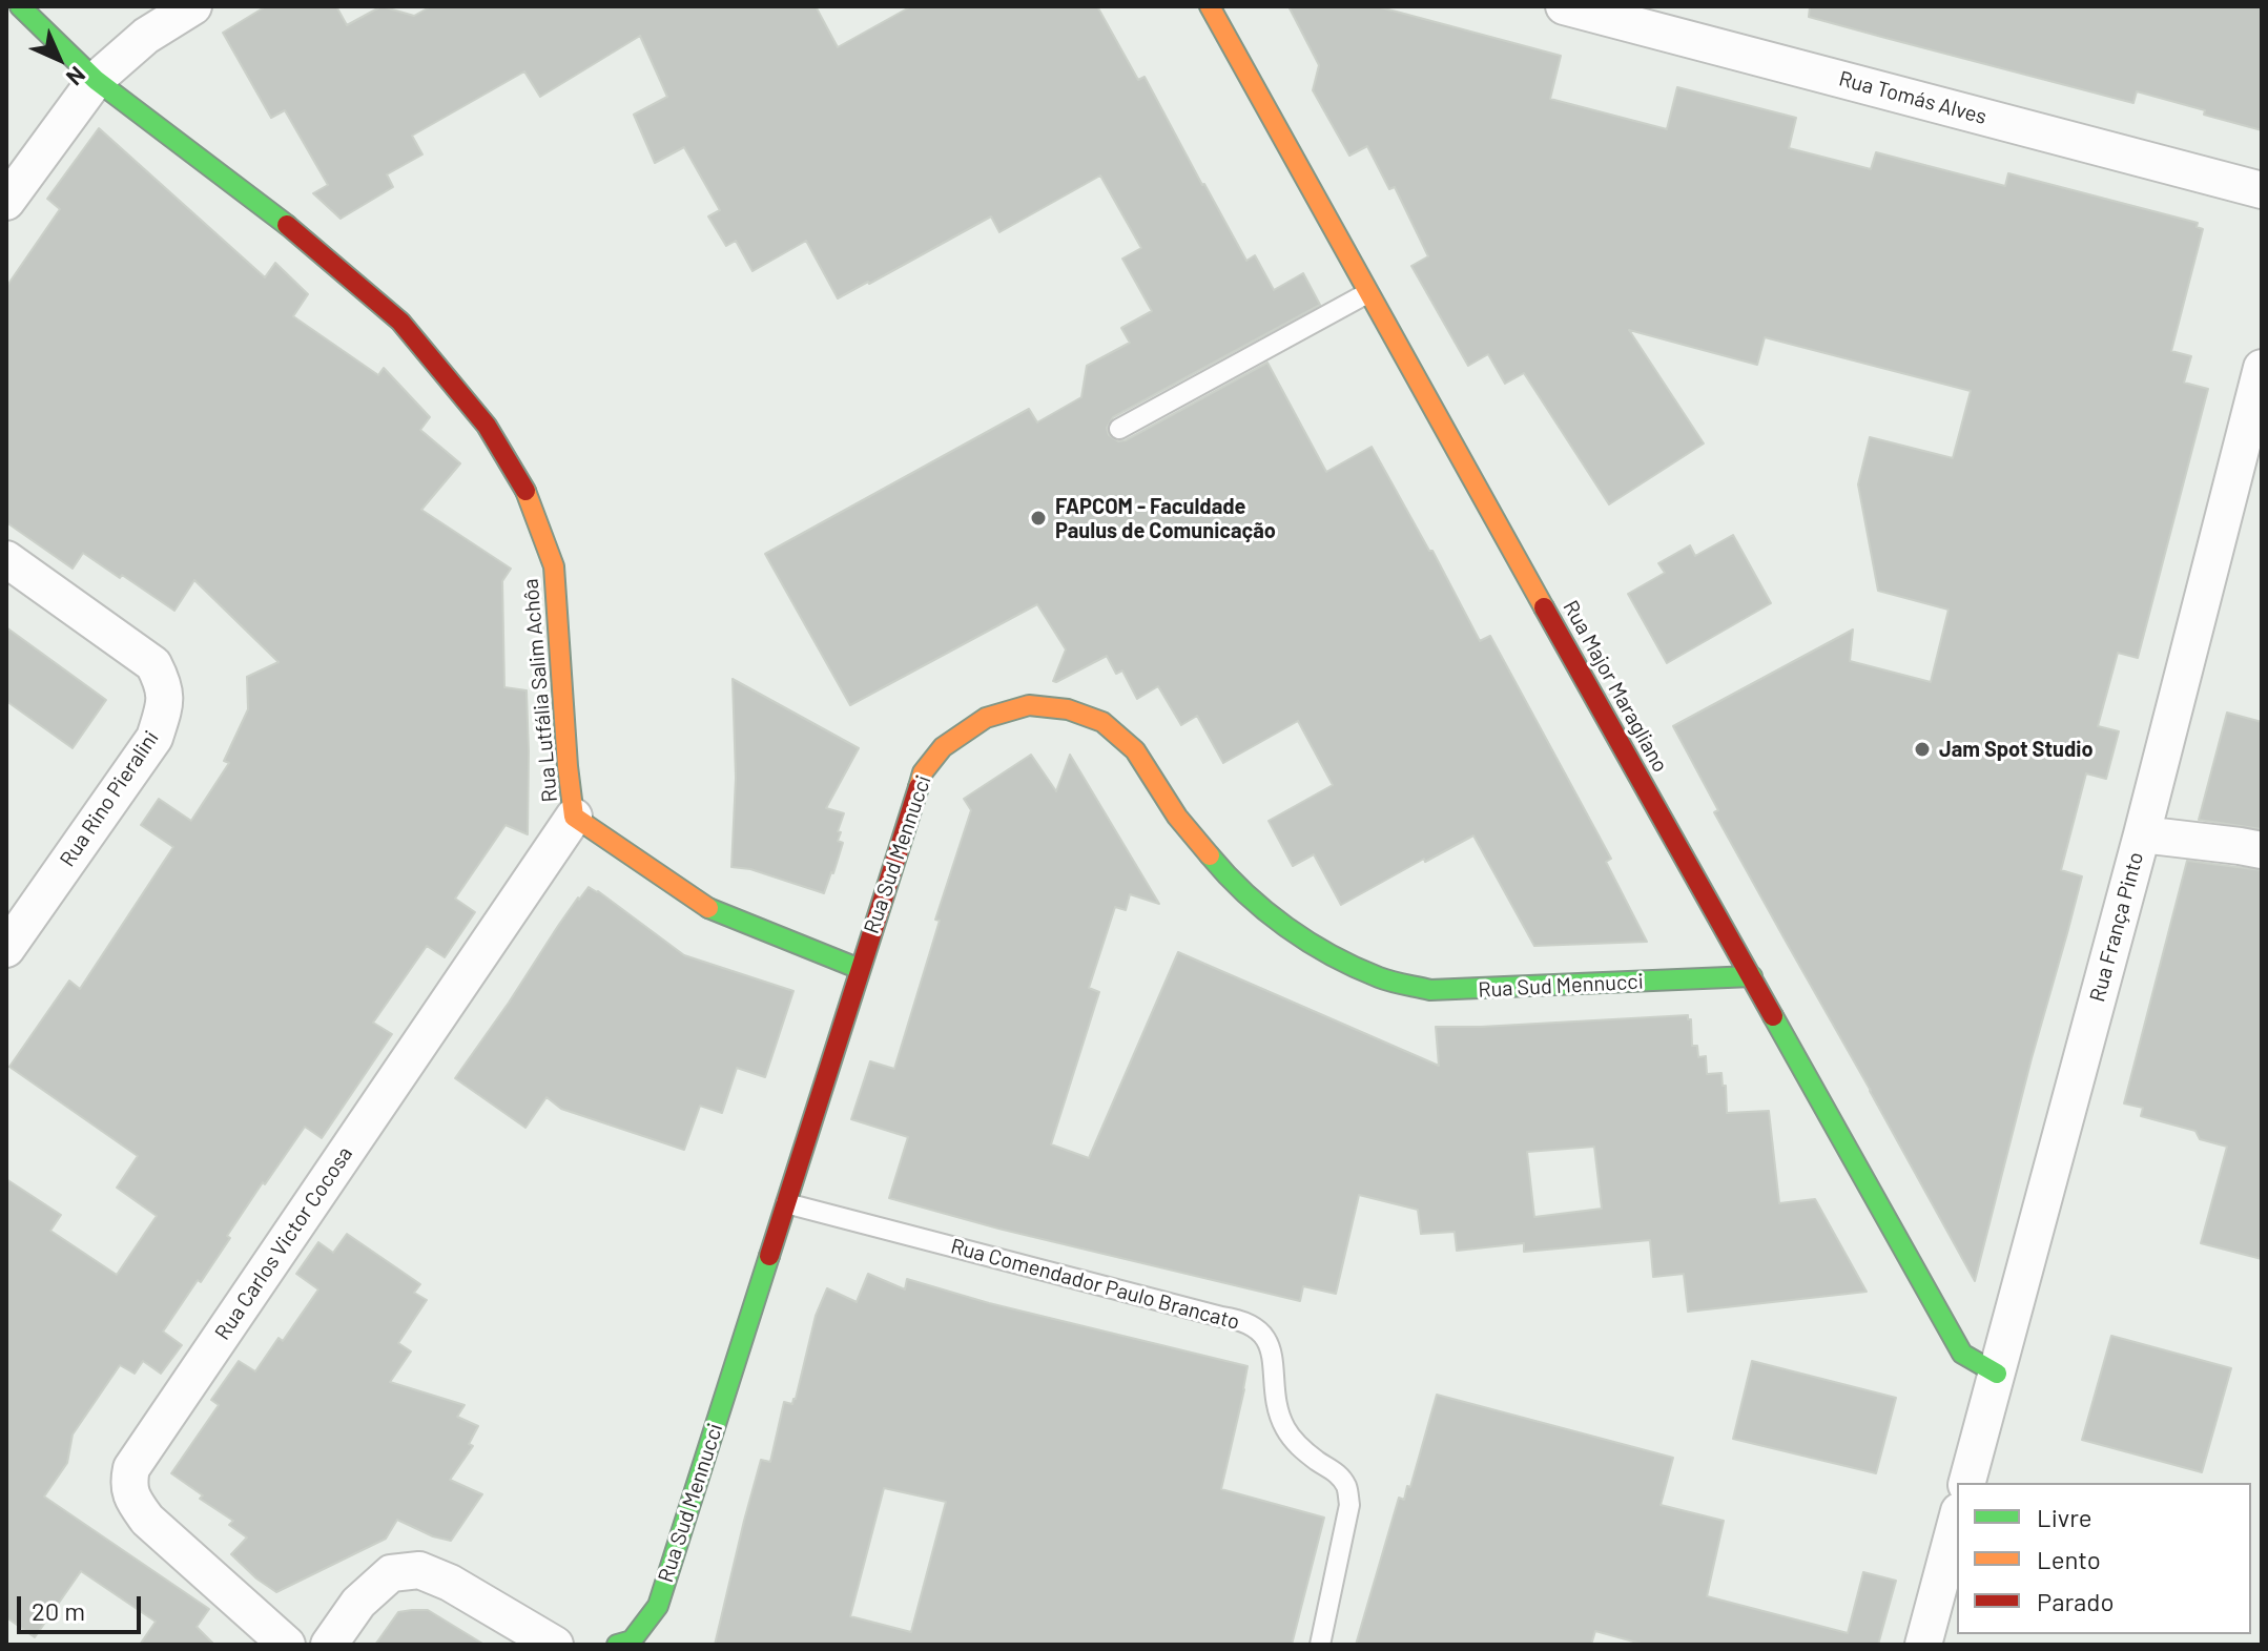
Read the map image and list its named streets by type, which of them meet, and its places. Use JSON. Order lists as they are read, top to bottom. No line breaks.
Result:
{"streets":{"street":["Rua Tomás Alves","Rua Major Maragliano","Rua Lutfália Salim Achôa","Rua Rino Pieralini","Rua Sud Mennucci","Rua França Pinto","Rua Carlos Victor Cocosa"],"lane":["Rua Comendador Paulo Brancato"]},"crossings":[["Rua Major Maragliano","Rua Sud Mennucci"],["Rua Major Maragliano","Rua França Pinto"],["Rua Lutfália Salim Achôa","Rua Sud Mennucci"],["Rua Lutfália Salim Achôa","Rua Carlos Victor Cocosa"],["Rua Sud Mennucci","Rua Comendador Paulo Brancato"]],"places":["FAPCOM - Faculdade Paulus de Comunicação","Jam Spot Studio"],"legend":["Livre","Lento","Parado"],"scale_bar":"20 m","north":"bottom right"}
